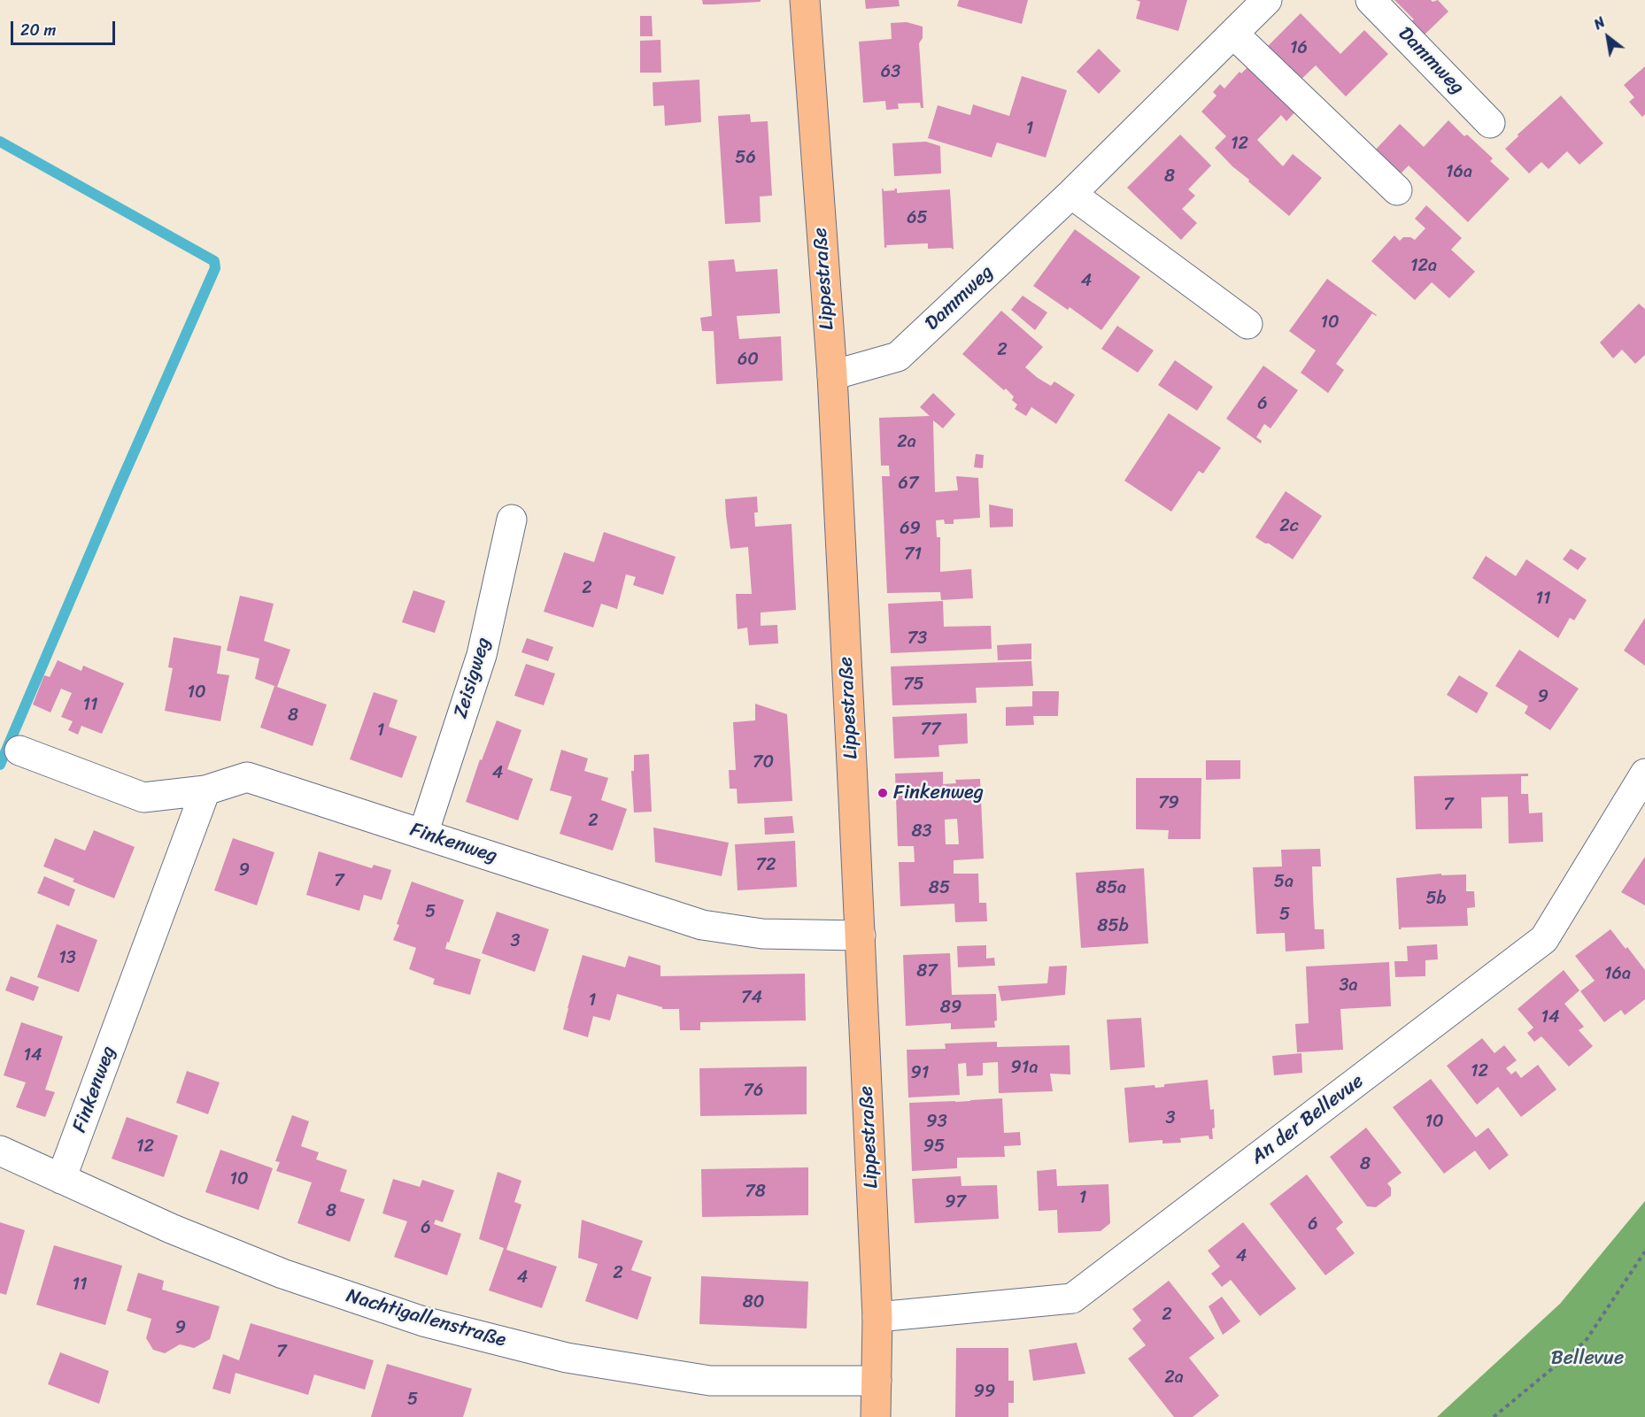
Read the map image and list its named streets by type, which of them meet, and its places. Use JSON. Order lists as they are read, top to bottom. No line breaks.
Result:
{"streets":{"main road":["Lippestraße"],"street":["Dammweg","Zeisigweg","Finkenweg","An der Bellevue","Nachtigallenstraße"]},"crossings":[["Dammweg","Lippestraße"],["Lippestraße","Finkenweg"],["Lippestraße","An der Bellevue"],["Lippestraße","Nachtigallenstraße"],["Zeisigweg","Finkenweg"],["Finkenweg","Nachtigallenstraße"]],"parks":["Bellevue"],"places":["Finkenweg"],"house_numbers":["16","63","1","12","56","16a","8","65","12a","4","10","2","60","6","2a","67","2c","69","71","2","11","73","75","10","9","11","8","77","1","70","4","79","7","2","83","72","9","7","5a","85","85a","5b","5","5","85b","3","13","87","16a","3a","74","1","89","14","14","91a","12","91","76","3","93","10","12","95","8","10","78","1","97","8","6","6","4","2","4","11","80","2","9","7","2a","99","5"],"scale_bar":"20 m","north":"top left"}
